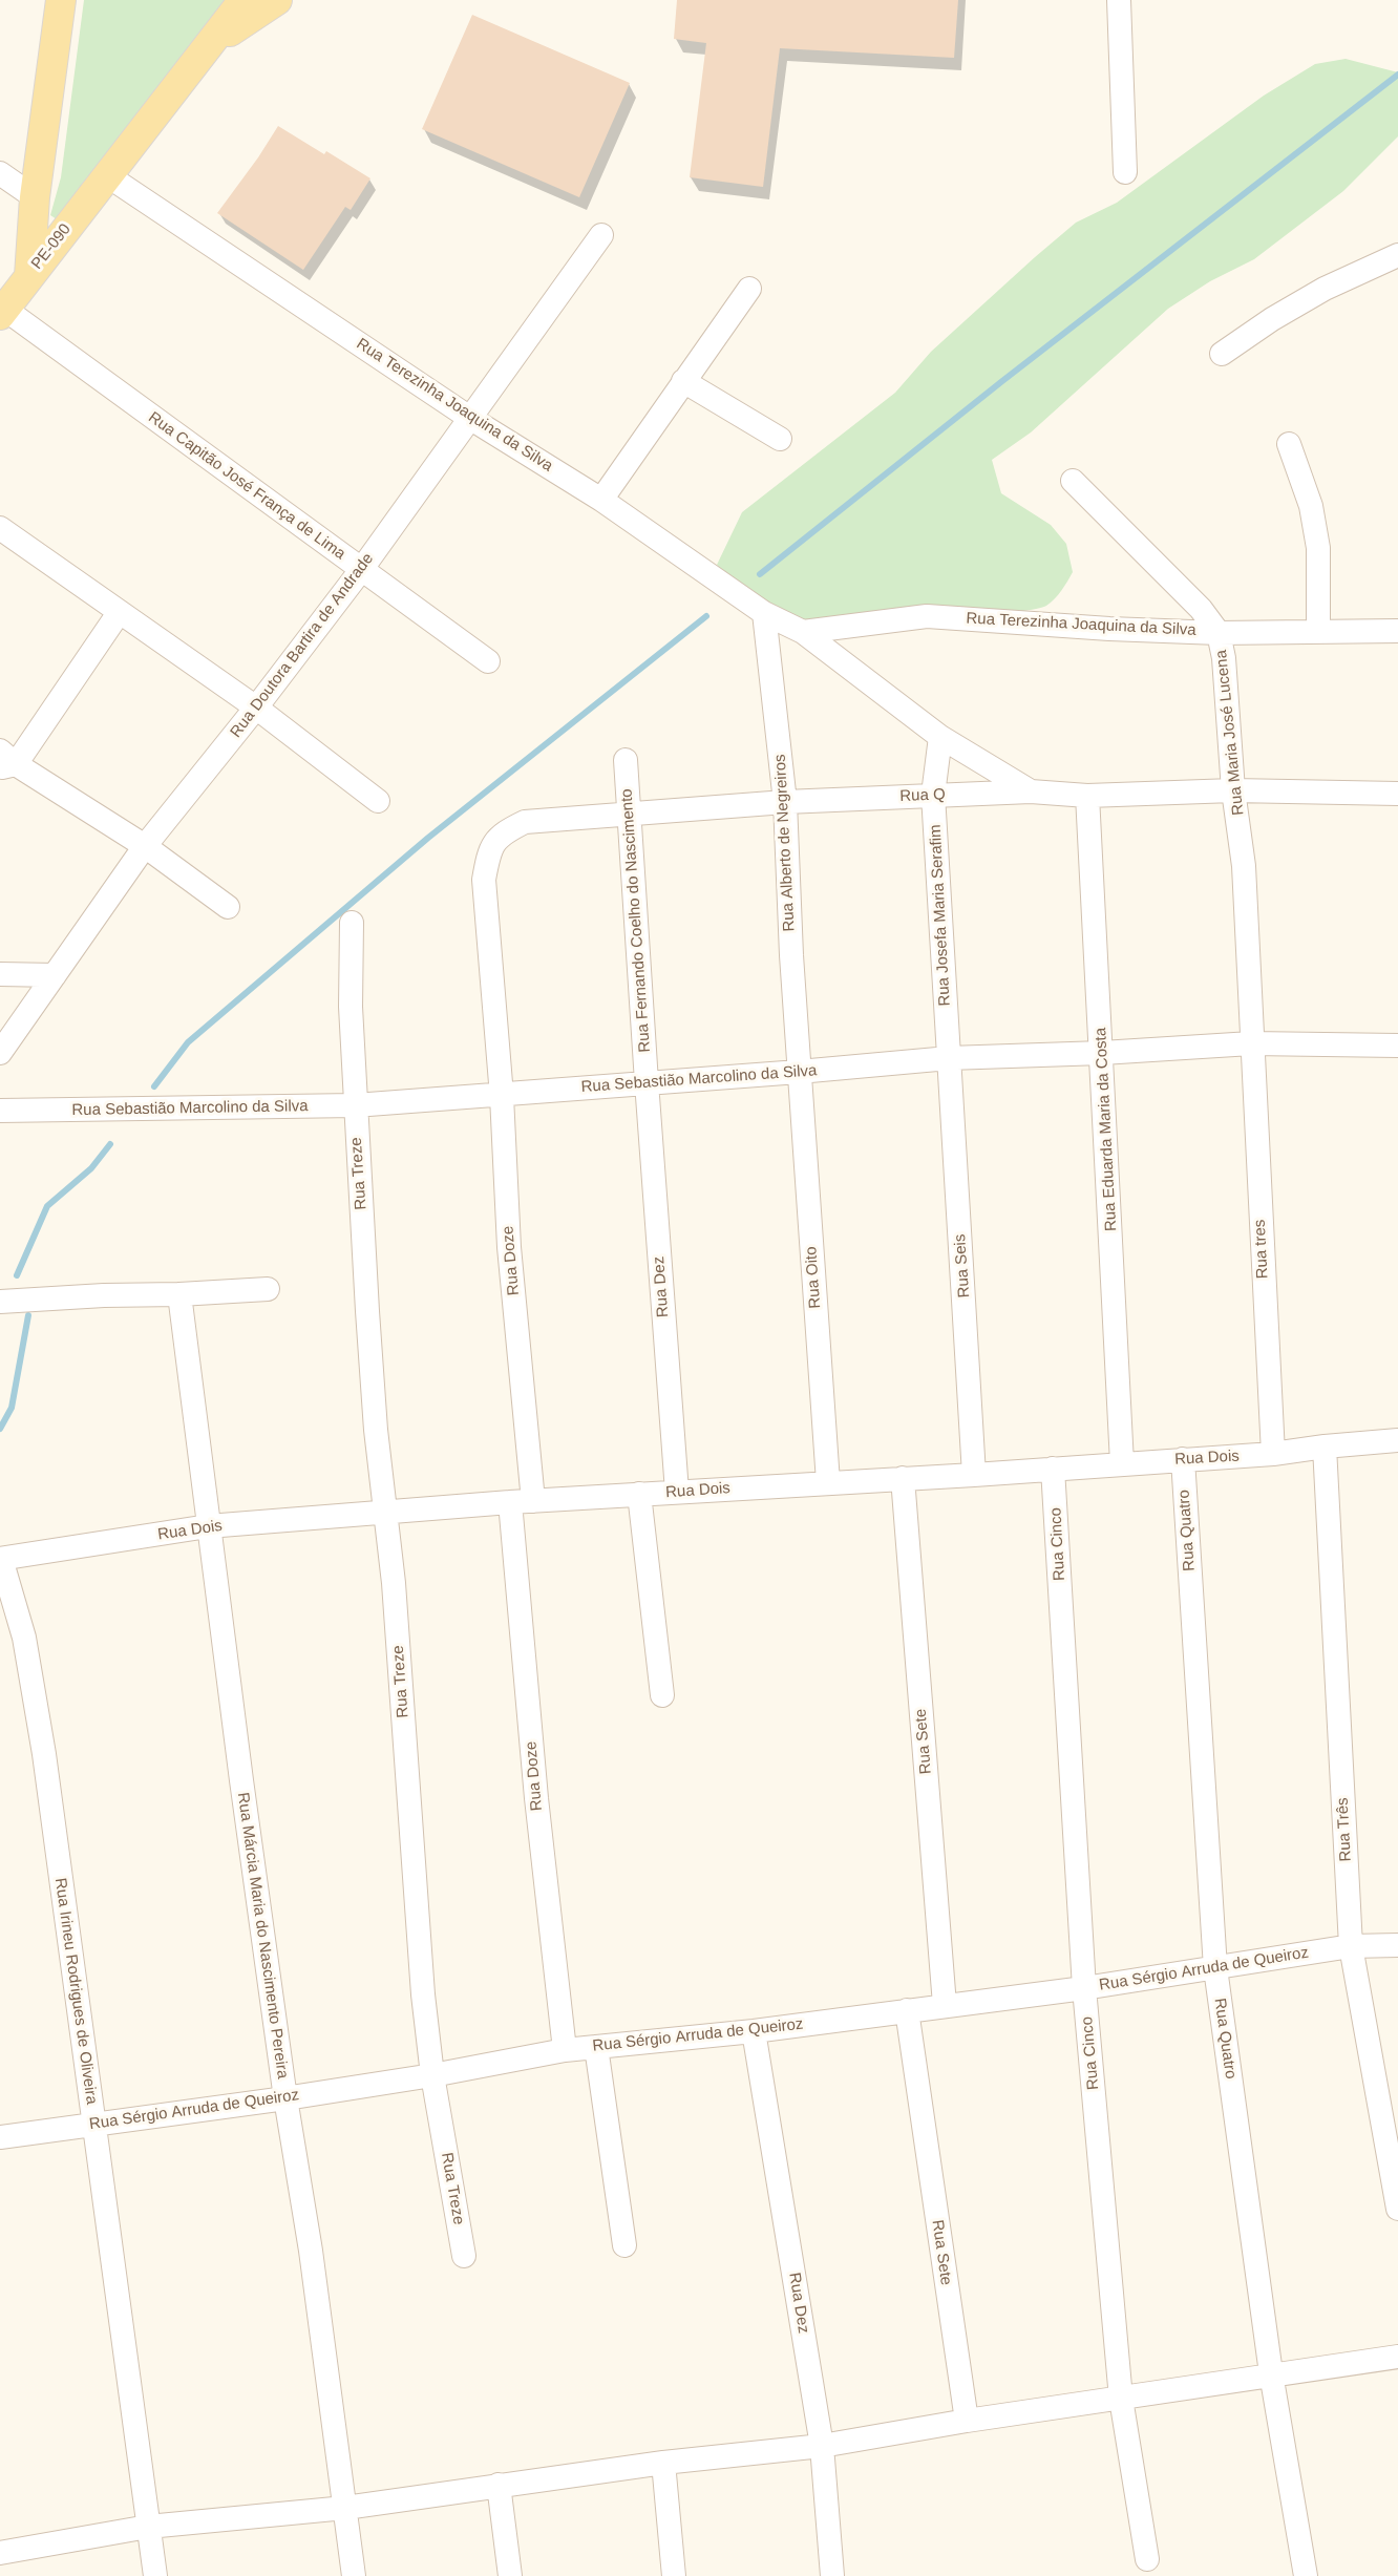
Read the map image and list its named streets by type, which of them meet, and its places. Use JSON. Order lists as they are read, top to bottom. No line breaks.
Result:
{"streets":{"main road":["PE-090"],"street":["Rua Terezinha Joaquina da Silva","Rua Capitão José França de Lima","Rua Doutora Bartira de Andrade","Rua Maria José Lucena","Rua Q","Rua Alberto de Negreiros","Rua Josefa Maria Serafim","Rua Fernando Coelho do Nascimento","Rua Sebastião Marcolino da Silva","Rua Eduarda Maria da Costa","Rua Treze","Rua tres","Rua Doze","Rua Seis","Rua Oito","Rua Dez","Rua Dois","Rua Quatro","Rua Cinco","Rua Sete","Rua Três","Rua Márcia Maria do Nascimento Pereira","Rua Sérgio Arruda de Queiroz","Rua Irineu Rodrigues de Oliveira"]},"crossings":[["PE-090","Rua Terezinha Joaquina da Silva"],["PE-090","Rua Capitão José França de Lima"],["Rua Terezinha Joaquina da Silva","Rua Doutora Bartira de Andrade"],["Rua Terezinha Joaquina da Silva","Rua Maria José Lucena"],["Rua Terezinha Joaquina da Silva","Rua Q"],["Rua Terezinha Joaquina da Silva","Rua Alberto de Negreiros"],["Rua Terezinha Joaquina da Silva","Rua Josefa Maria Serafim"],["Rua Capitão José França de Lima","Rua Doutora Bartira de Andrade"],["Rua Maria José Lucena","Rua Q"],["Rua Maria José Lucena","Rua Sebastião Marcolino da Silva"],["Rua Maria José Lucena","Rua tres"],["Rua Q","Rua Alberto de Negreiros"],["Rua Q","Rua Josefa Maria Serafim"],["Rua Q","Rua Fernando Coelho do Nascimento"],["Rua Q","Rua Eduarda Maria da Costa"],["Rua Q","Rua Doze"],["Rua Alberto de Negreiros","Rua Sebastião Marcolino da Silva"],["Rua Alberto de Negreiros","Rua Oito"],["Rua Josefa Maria Serafim","Rua Sebastião Marcolino da Silva"],["Rua Josefa Maria Serafim","Rua Seis"],["Rua Fernando Coelho do Nascimento","Rua Sebastião Marcolino da Silva"],["Rua Fernando Coelho do Nascimento","Rua Dez"],["Rua Sebastião Marcolino da Silva","Rua Eduarda Maria da Costa"],["Rua Sebastião Marcolino da Silva","Rua Treze"],["Rua Sebastião Marcolino da Silva","Rua tres"],["Rua Sebastião Marcolino da Silva","Rua Doze"],["Rua Sebastião Marcolino da Silva","Rua Seis"],["Rua Sebastião Marcolino da Silva","Rua Oito"],["Rua Sebastião Marcolino da Silva","Rua Dez"],["Rua Eduarda Maria da Costa","Rua Dois"],["Rua Treze","Rua Dois"],["Rua Treze","Rua Sérgio Arruda de Queiroz"],["Rua tres","Rua Dois"],["Rua Doze","Rua Dois"],["Rua Doze","Rua Sérgio Arruda de Queiroz"],["Rua Seis","Rua Dois"],["Rua Oito","Rua Dois"],["Rua Dez","Rua Dois"],["Rua Dez","Rua Sérgio Arruda de Queiroz"],["Rua Dois","Rua Quatro"],["Rua Dois","Rua Cinco"],["Rua Dois","Rua Sete"],["Rua Dois","Rua Três"],["Rua Dois","Rua Márcia Maria do Nascimento Pereira"],["Rua Dois","Rua Irineu Rodrigues de Oliveira"],["Rua Quatro","Rua Sérgio Arruda de Queiroz"],["Rua Cinco","Rua Sérgio Arruda de Queiroz"],["Rua Sete","Rua Sérgio Arruda de Queiroz"],["Rua Três","Rua Sérgio Arruda de Queiroz"],["Rua Márcia Maria do Nascimento Pereira","Rua Sérgio Arruda de Queiroz"],["Rua Sérgio Arruda de Queiroz","Rua Irineu Rodrigues de Oliveira"]]}
